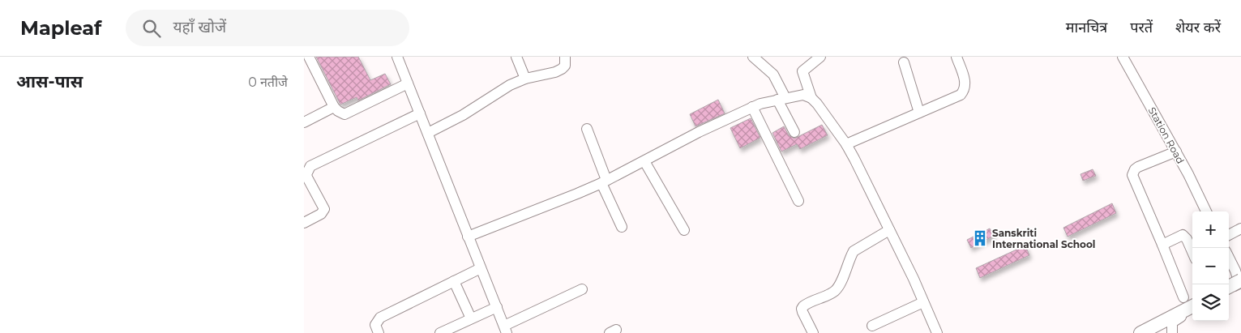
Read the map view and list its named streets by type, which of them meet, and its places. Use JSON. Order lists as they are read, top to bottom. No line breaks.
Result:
{"streets":{"street":["Station Road"]},"places":{"building":["Sanskriti International School"]},"page":{"header":"Mapleaf","search":"यहाँ खोजें","nav":["मानचित्र","परतें","शेयर करें"],"heading":["आस-पास","0 नतीजे"],"map_buttons":["+","−"]}}
